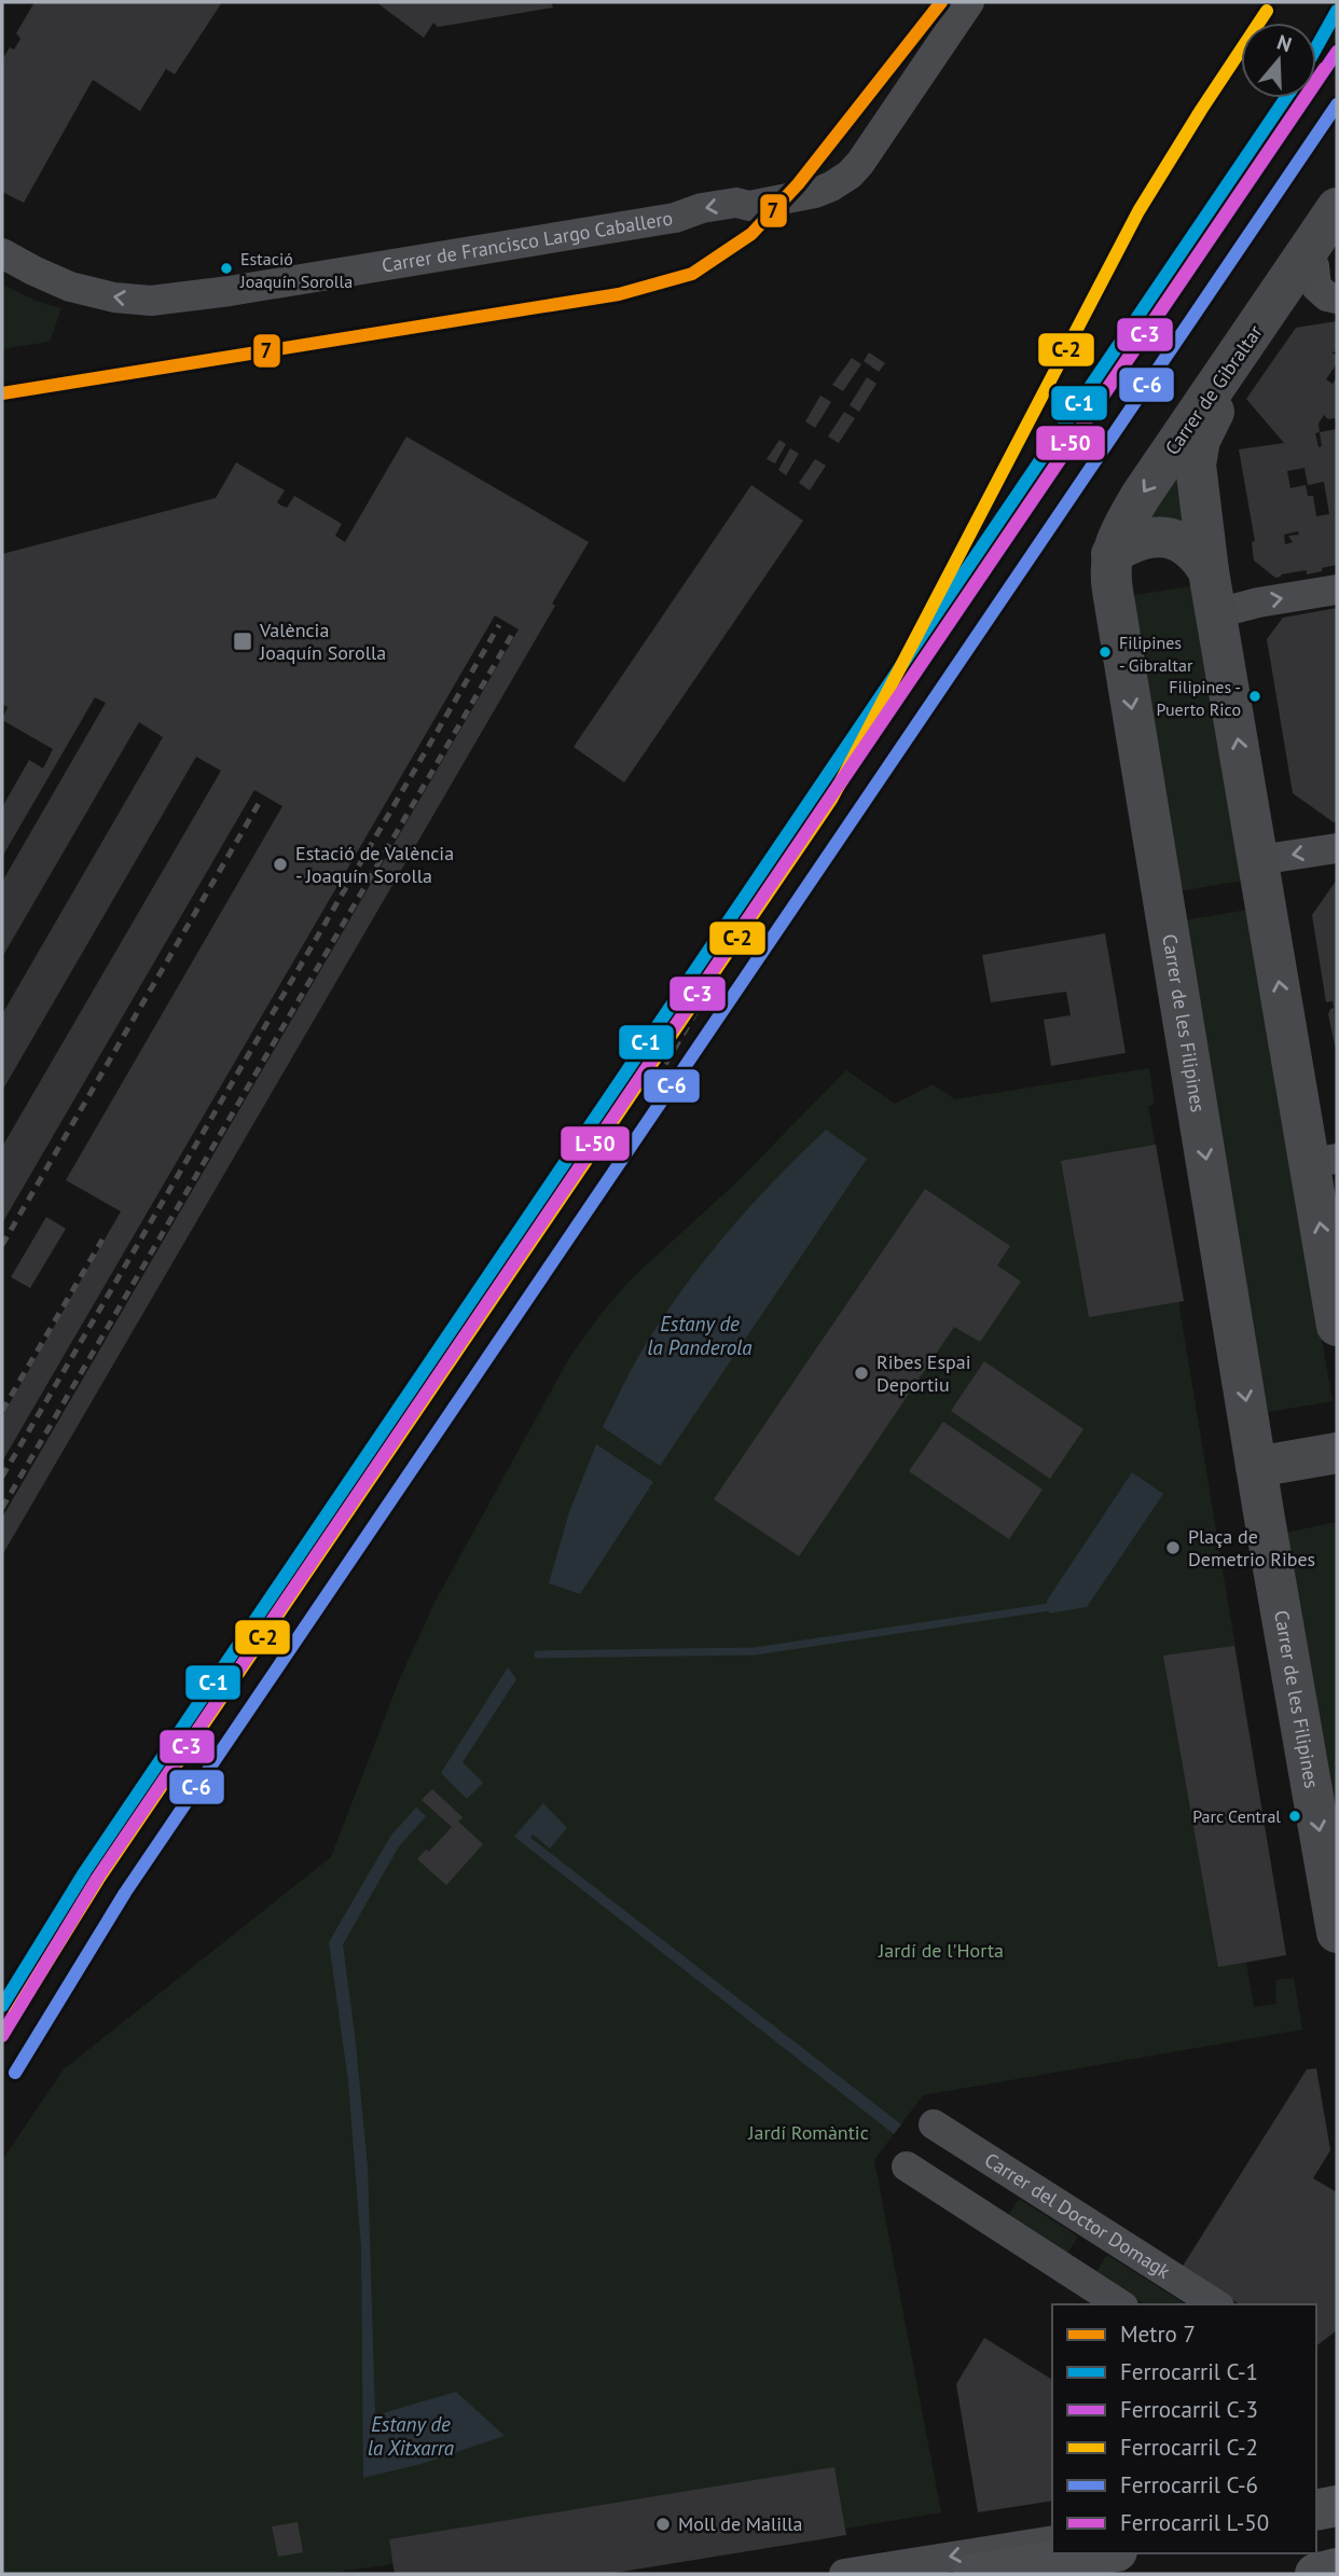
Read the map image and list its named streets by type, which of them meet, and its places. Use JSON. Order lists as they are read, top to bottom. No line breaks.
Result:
{"streets":{"main road":["Carrer de Gibraltar","Carrer de les Filipines"],"street":["Carrer de Francisco Largo Caballero","Carrer del Doctor Domagk"]},"crossings":[["Carrer de Gibraltar","Carrer de les Filipines"]],"one_way":["Carrer de Francisco Largo Caballero"],"water":["Estany de la Panderola","Estany de la Xitxarra"],"parks":["Jardí de l'Horta","Jardí Romàntic"],"places":{"other":["Estació Joaquín Sorolla","Filipines - Gibraltar","Filipines - Puerto Rico","Estació de València - Joaquín Sorolla","Ribes Espai Deportiu","Plaça de Demetrio Ribes","Parc Central","Moll de Malilla"],"transit":["València Joaquín Sorolla"]},"lines":["metro line 7","rail line C-1","rail line C-2","rail line C-3","rail line L-50","rail line C-6"],"legend":["Metro 7","Ferrocarril C-1","Ferrocarril C-3","Ferrocarril C-2","Ferrocarril C-6","Ferrocarril L-50"],"north":"top"}
